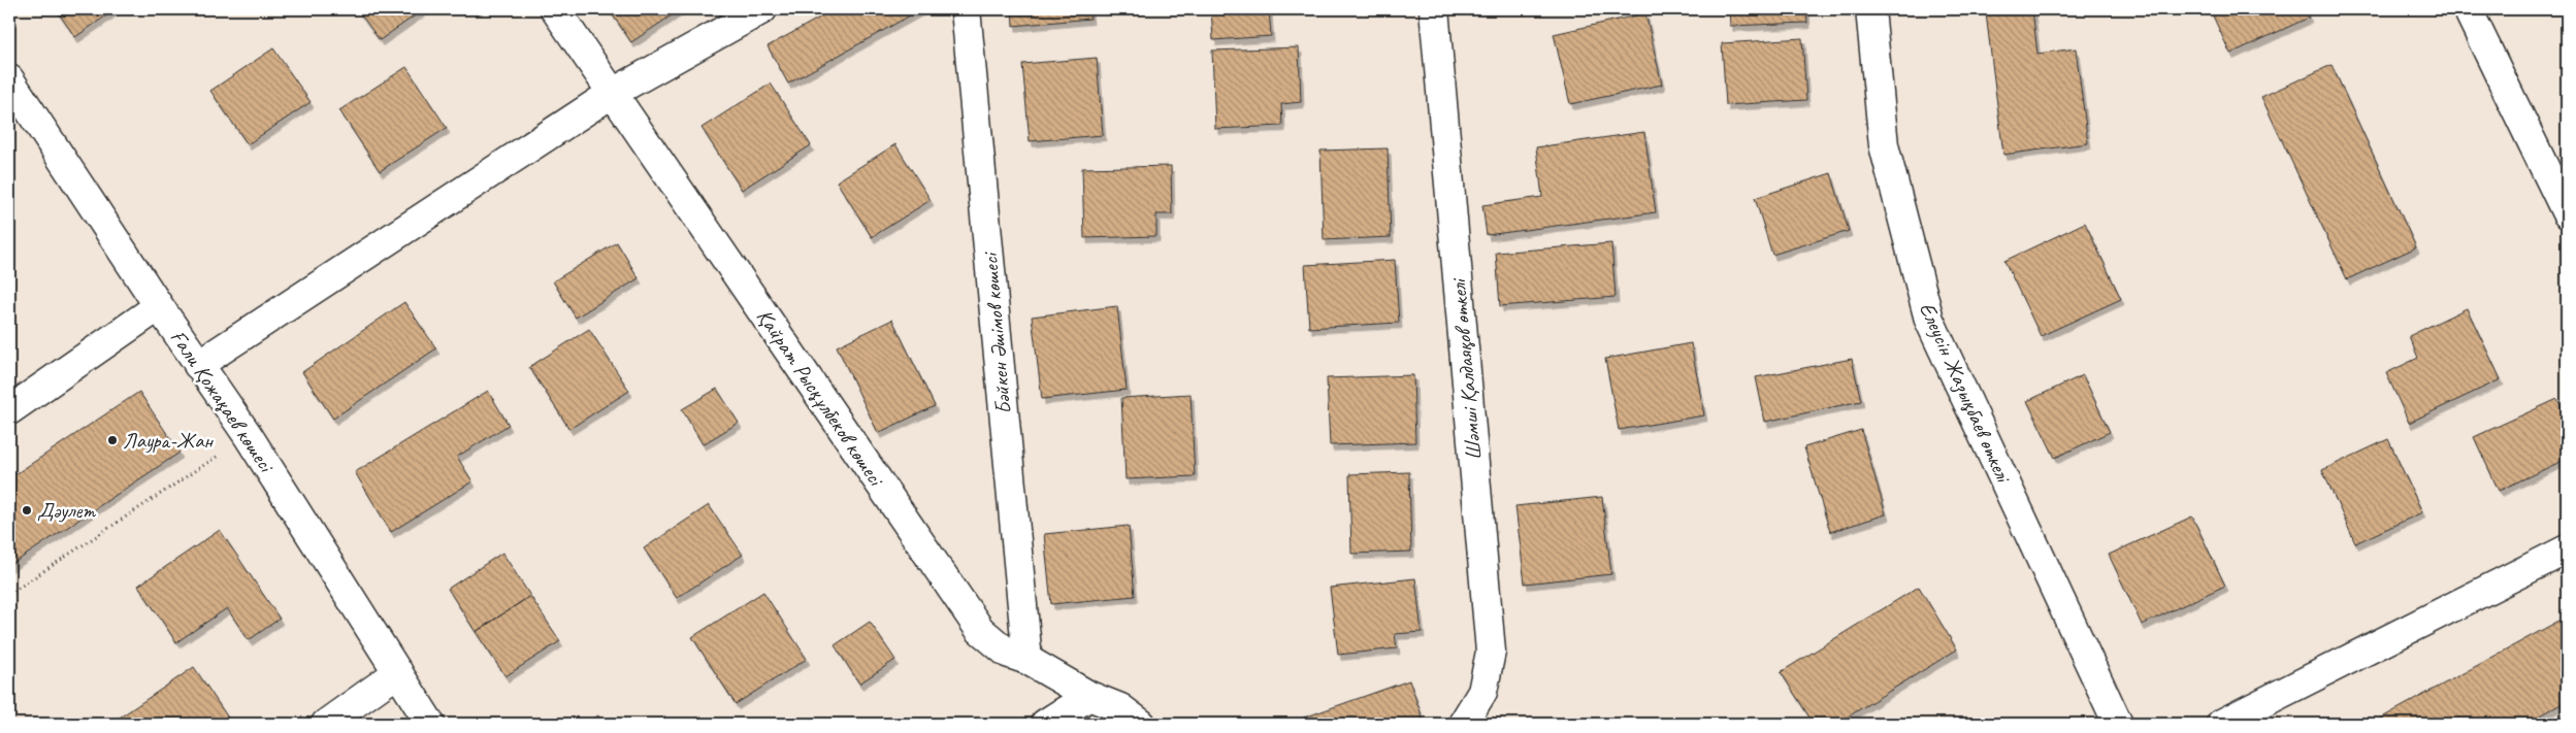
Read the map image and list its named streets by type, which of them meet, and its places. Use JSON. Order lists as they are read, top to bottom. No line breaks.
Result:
{"streets":{"street":["Бәйкен Әшімов көшесі","Шәмші Қалдаяқов өткелі","Елеусін Жазықбаев өткелі","Қайрат Рысқұлбеков көшесі","Ғали Қожақаев көшесі"]},"crossings":[["Бәйкен Әшімов көшесі","Қайрат Рысқұлбеков көшесі"]],"places":["Лаура-Жан","Дәулет"]}
